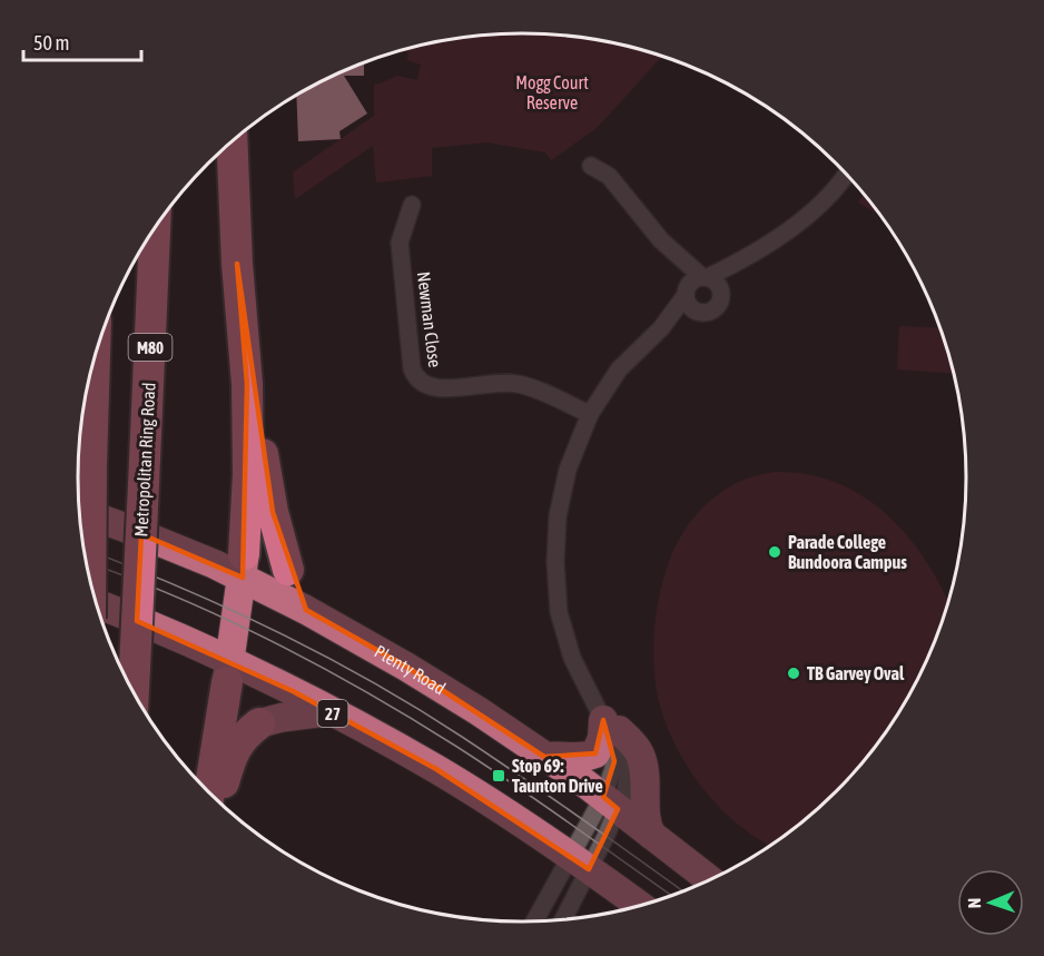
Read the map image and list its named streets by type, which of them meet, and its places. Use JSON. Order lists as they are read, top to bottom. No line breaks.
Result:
{"streets":{"highway":["M80","Metropolitan Ring Road","Plenty Road","27"],"street":["Newman Close"]},"parks":["Mogg Court Reserve"],"places":{"other":["Parade College Bundoora Campus","TB Garvey Oval"],"transit":["Stop 69: Taunton Drive"]},"scale_bar":"50 m","north":"left"}
